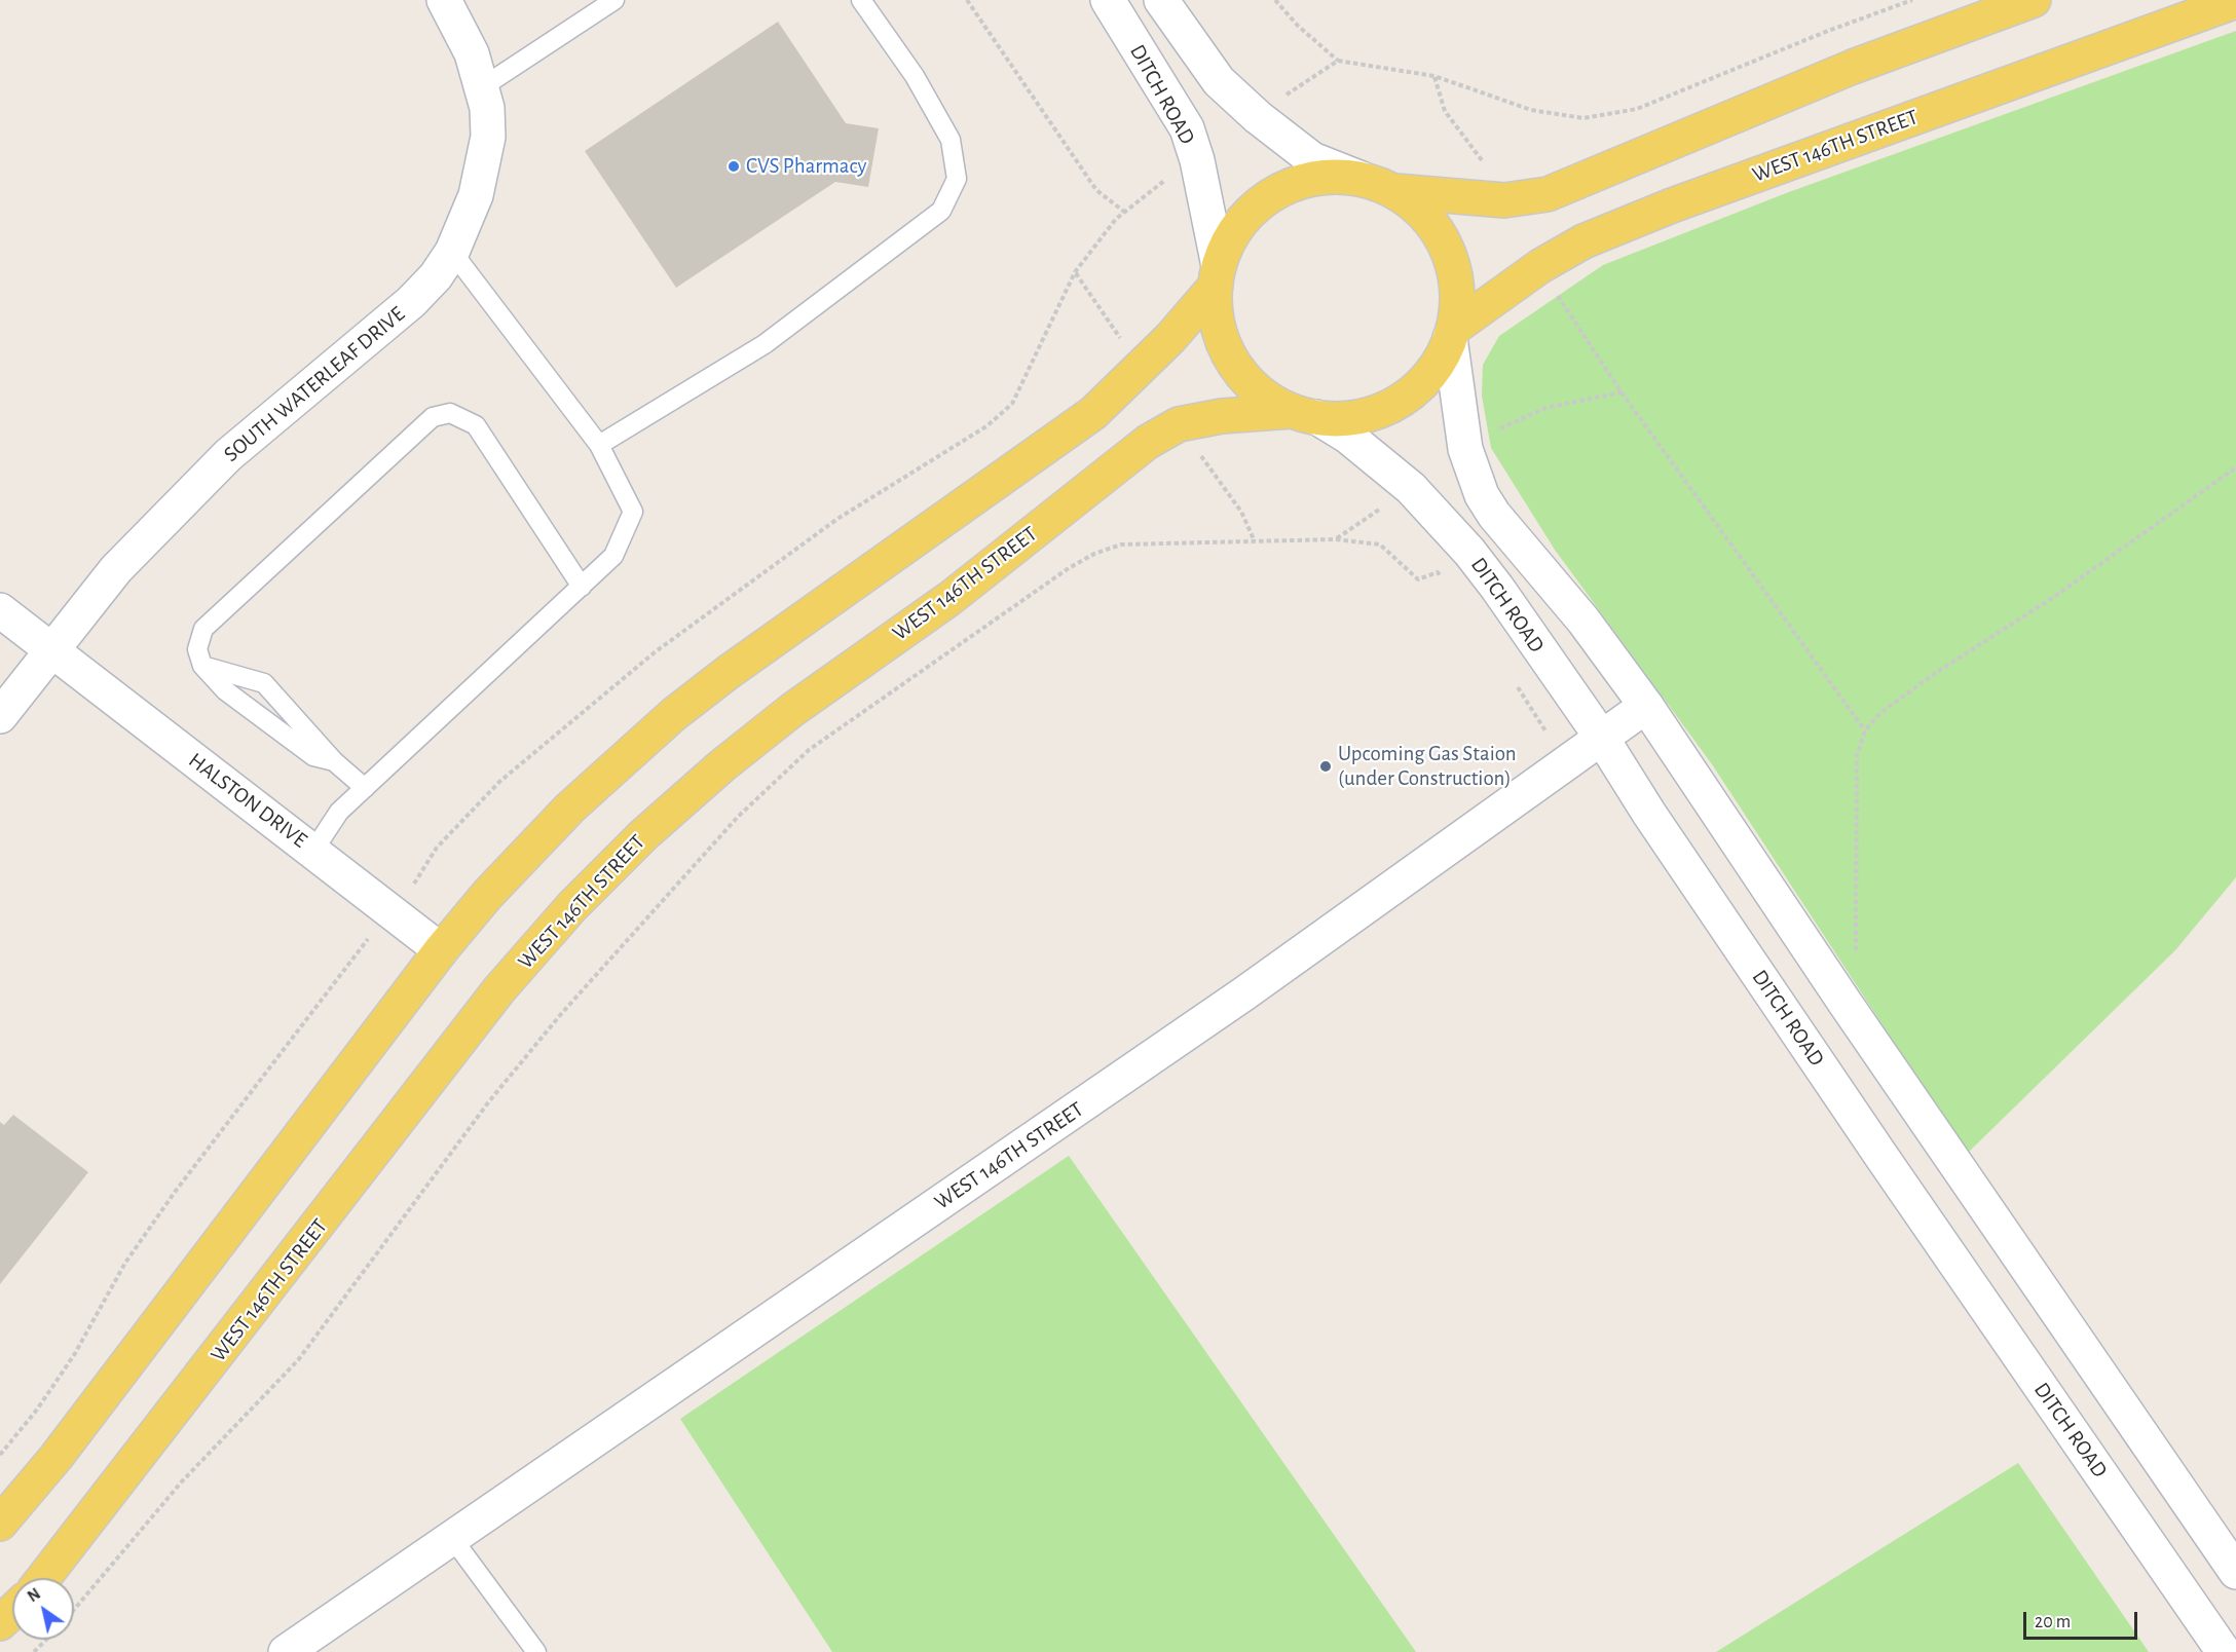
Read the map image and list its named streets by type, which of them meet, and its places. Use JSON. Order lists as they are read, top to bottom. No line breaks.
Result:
{"streets":{"main road":["WEST 146TH STREET"],"street":["DITCH ROAD","SOUTH WATERLEAF DRIVE","HALSTON DRIVE"]},"crossings":[["DITCH ROAD","WEST 146TH STREET"],["SOUTH WATERLEAF DRIVE","HALSTON DRIVE"]],"places":["CVS Pharmacy","Upcoming Gas Staion (under Construction)"],"scale_bar":"20 m","north":"top left"}
